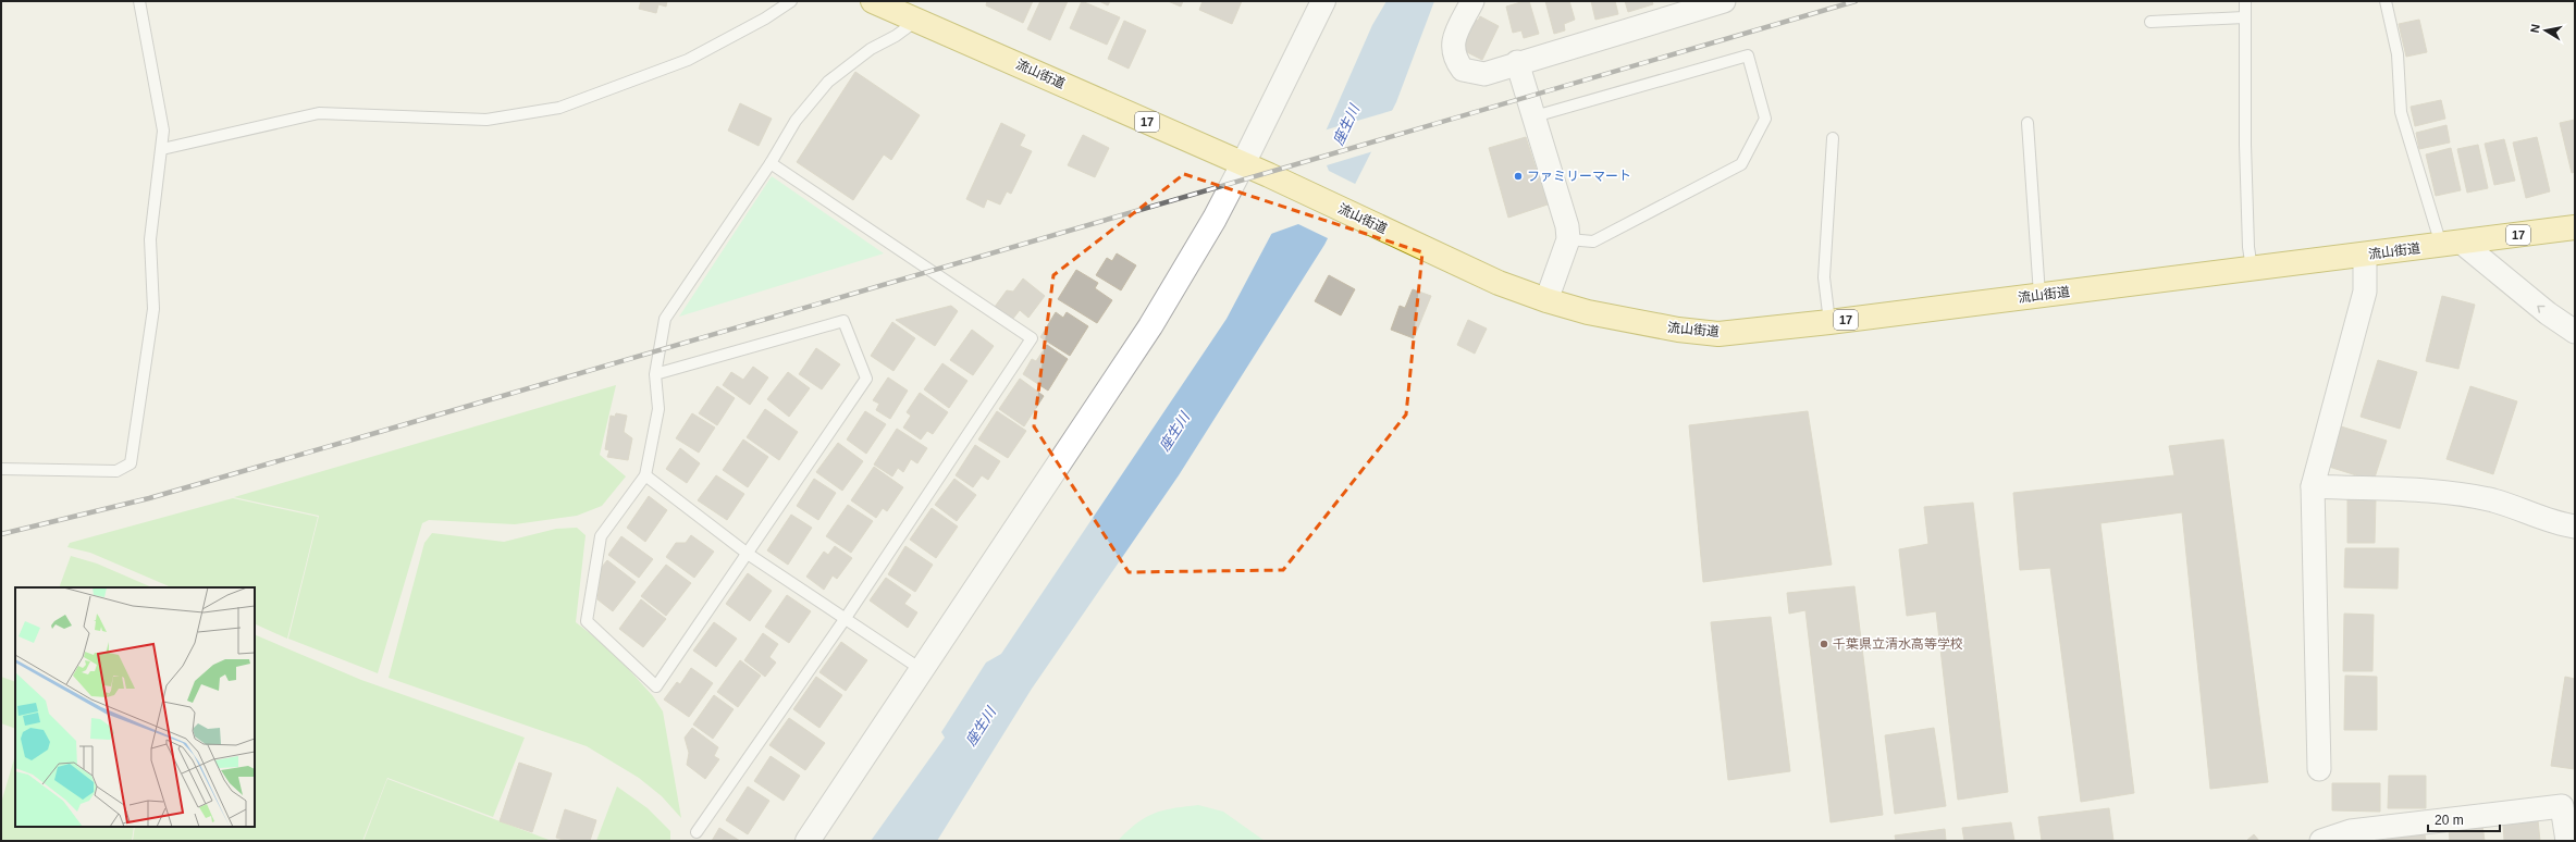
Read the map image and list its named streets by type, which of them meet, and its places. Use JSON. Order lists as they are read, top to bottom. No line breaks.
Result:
{"streets":{"main road":["流山街道","17"]},"water":["座生川"],"places":["ファミリーマート","千葉県立清水高等学校"],"scale_bar":"20 m","north":"left"}
